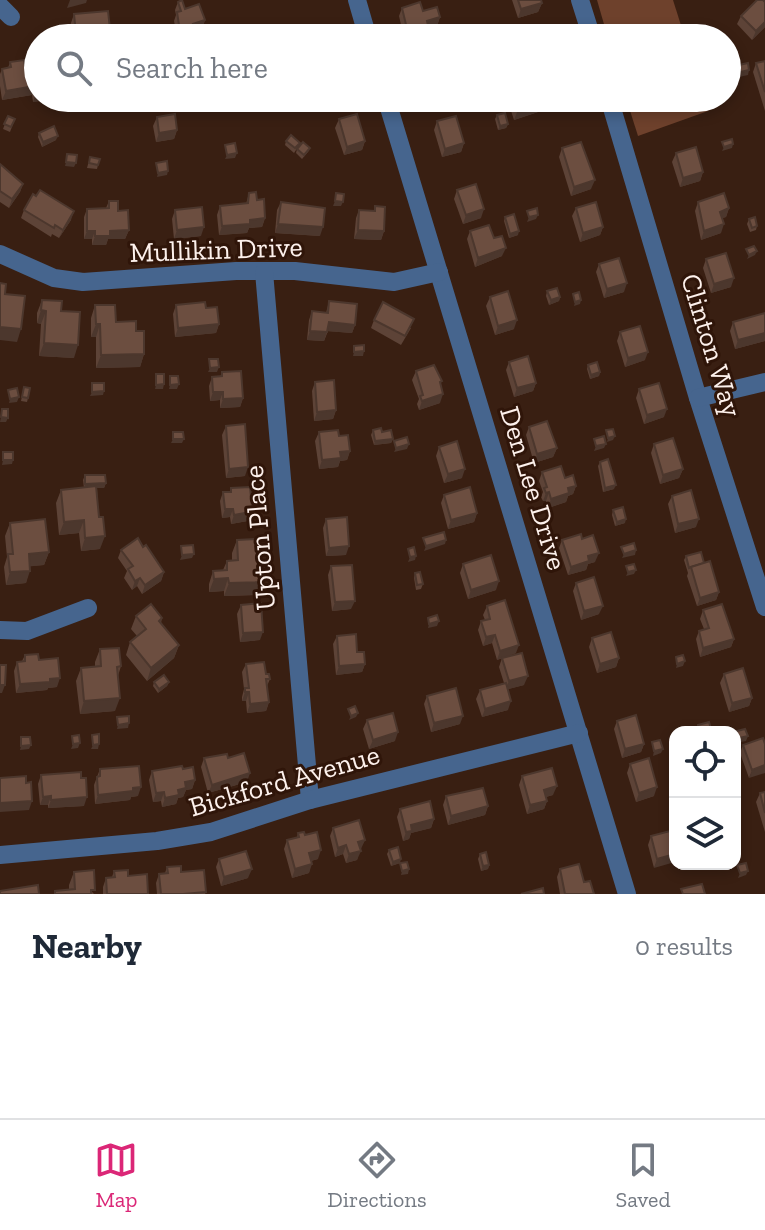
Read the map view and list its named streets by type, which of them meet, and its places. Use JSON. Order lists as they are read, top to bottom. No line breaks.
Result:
{"streets":{"street":["Mullikin Drive","Clinton Way","Den Lee Drive","Upton Place","Bickford Avenue"]},"crossings":[["Mullikin Drive","Den Lee Drive"],["Mullikin Drive","Upton Place"],["Den Lee Drive","Bickford Avenue"],["Upton Place","Bickford Avenue"]],"page":{"search":"Search here","heading":["Nearby","0 results"],"nav":["Map","Directions","Saved"]}}
